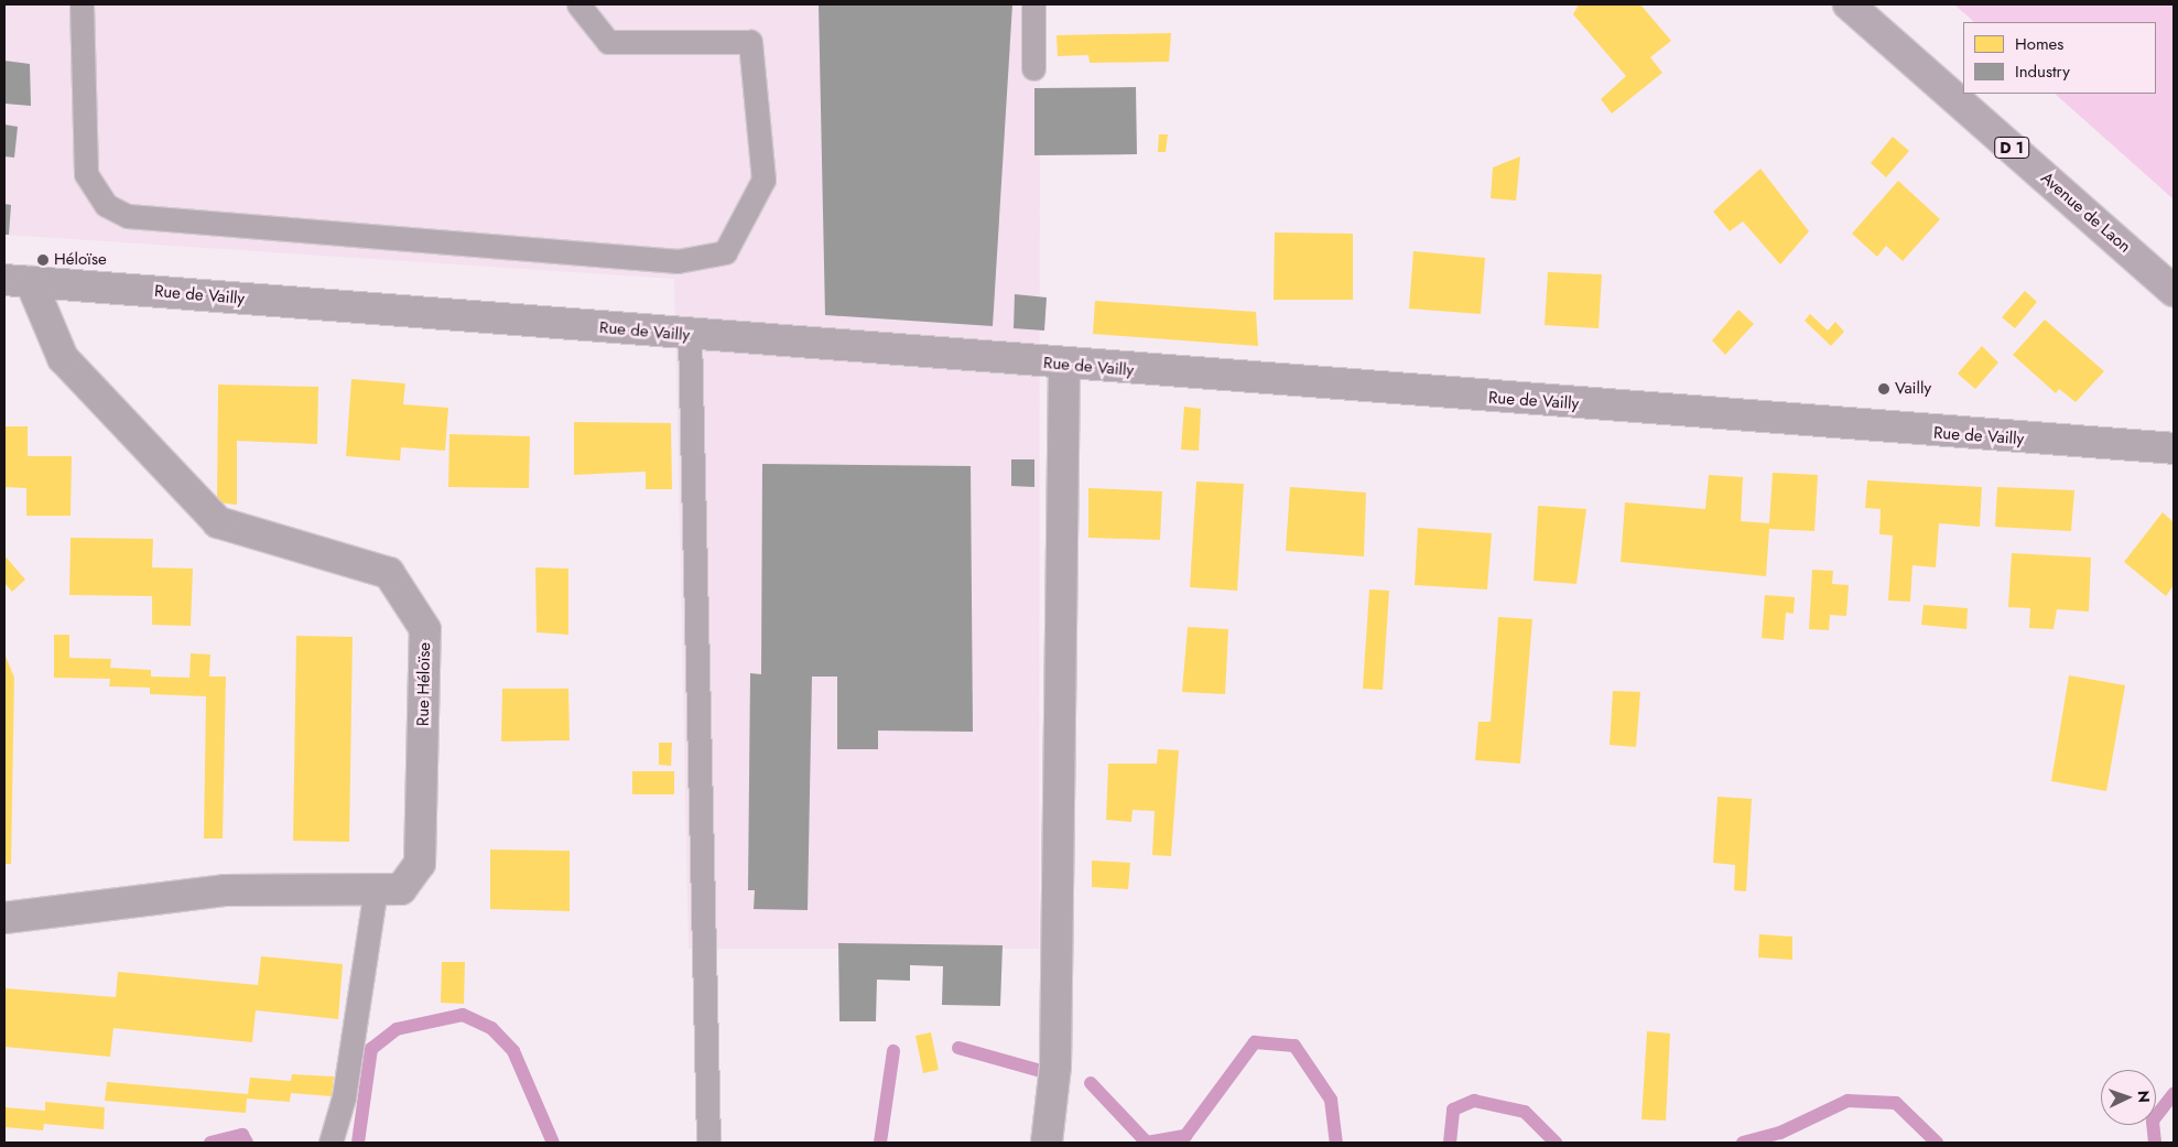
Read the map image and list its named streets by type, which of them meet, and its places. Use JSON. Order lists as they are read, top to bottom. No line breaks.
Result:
{"streets":{"main road":["D 1","Avenue de Laon"],"street":["Rue de Vailly","Rue Héloïse"]},"crossings":[["Rue de Vailly","Rue Héloïse"]],"places":["Héloïse","Vailly"],"legend":["Homes","Industry"],"north":"right"}
